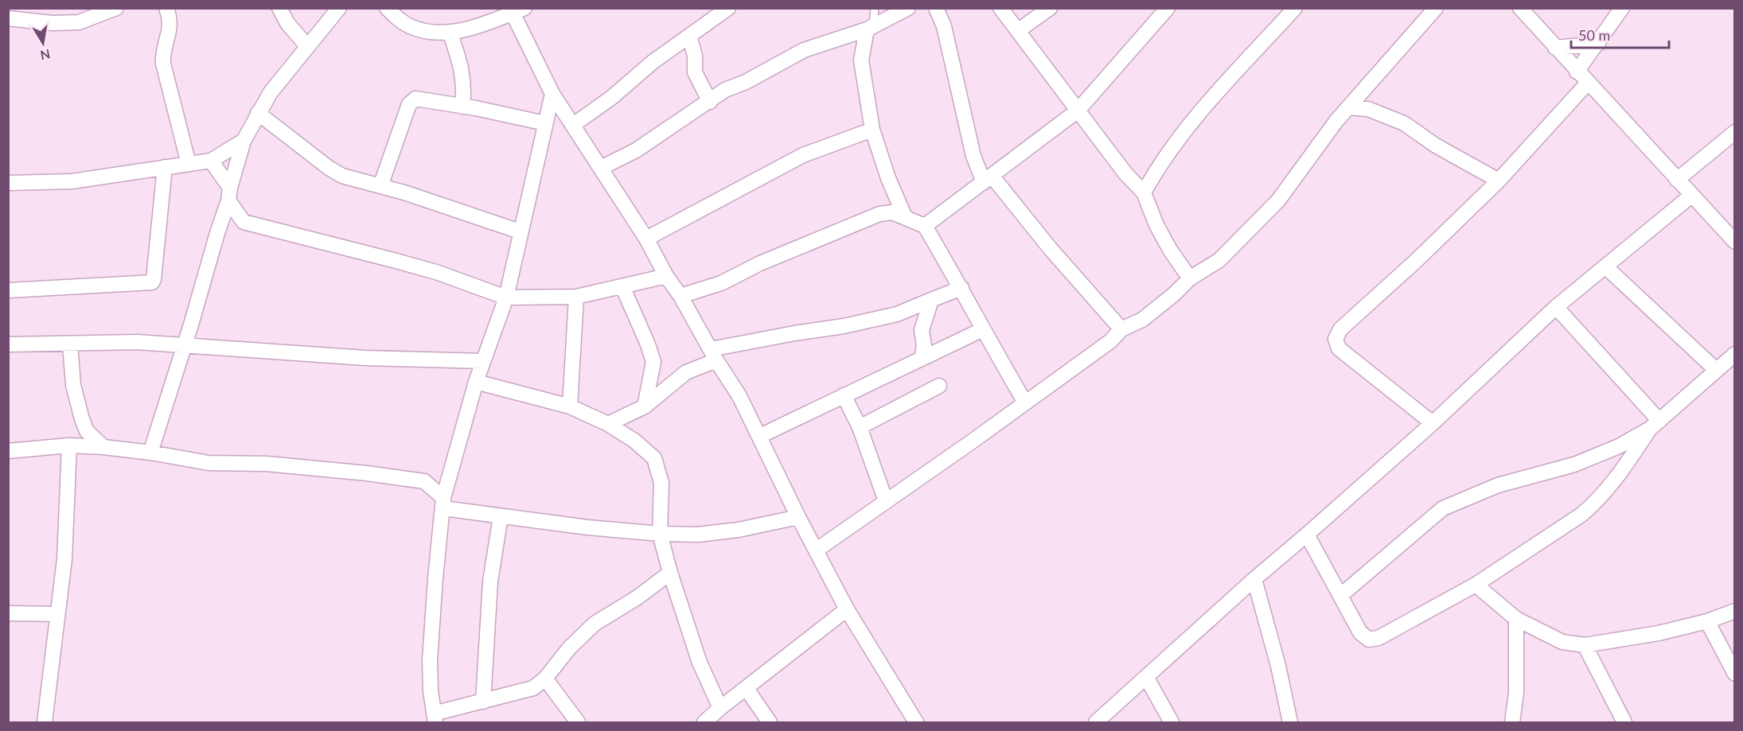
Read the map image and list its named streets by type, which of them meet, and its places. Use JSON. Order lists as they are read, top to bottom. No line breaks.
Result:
{"scale_bar":"50 m","north":"bottom"}
